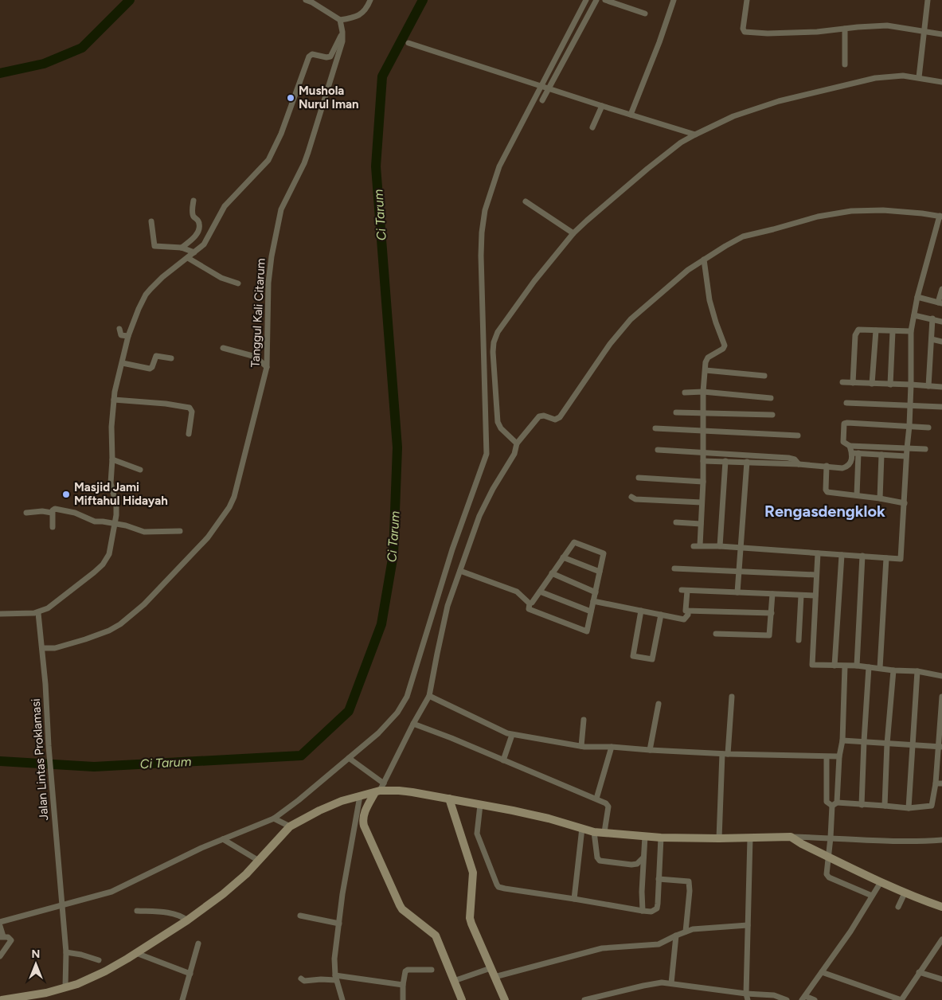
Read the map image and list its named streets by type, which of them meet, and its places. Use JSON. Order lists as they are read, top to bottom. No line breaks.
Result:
{"streets":{"street":["Tanggul Kali Citarum","Jalan Lintas Proklamasi"]},"crossings":[["Tanggul Kali Citarum","Jalan Lintas Proklamasi"]],"districts":["Rengasdengklok"],"water":["Ci Tarum"],"places":["Mushola Nurul Iman","Masjid Jami Miftahul Hidayah"],"north":"top"}
